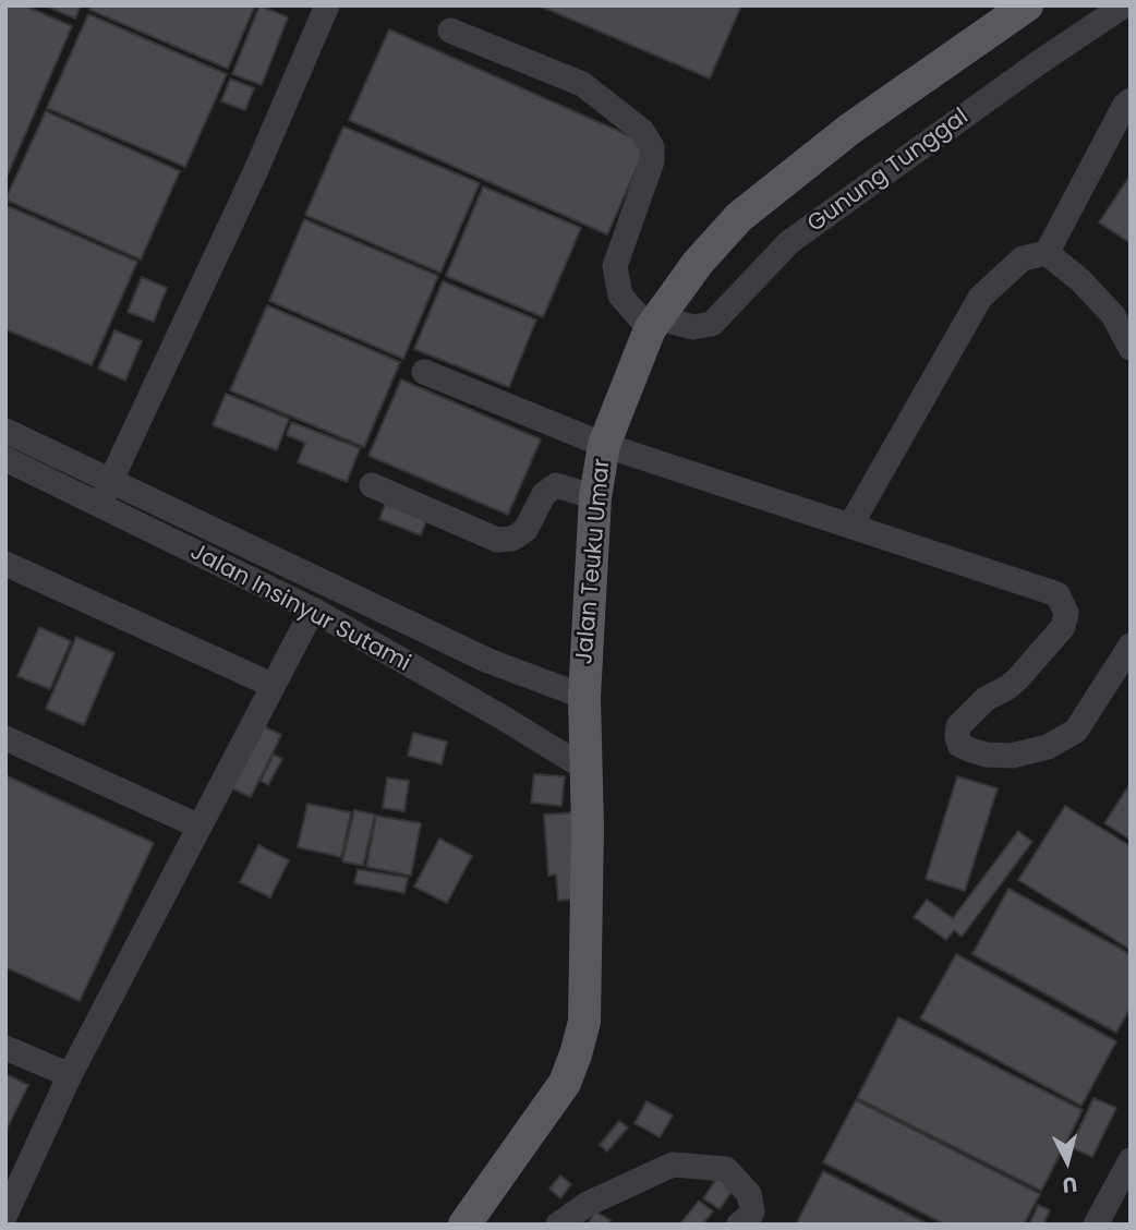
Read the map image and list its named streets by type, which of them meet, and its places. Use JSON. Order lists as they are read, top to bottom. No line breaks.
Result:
{"streets":{"main road":["Jalan Teuku Umar"],"street":["Gunung Tunggal","Jalan Insinyur Sutami"]},"crossings":[["Gunung Tunggal","Jalan Teuku Umar"],["Jalan Teuku Umar","Jalan Insinyur Sutami"]],"north":"bottom"}
